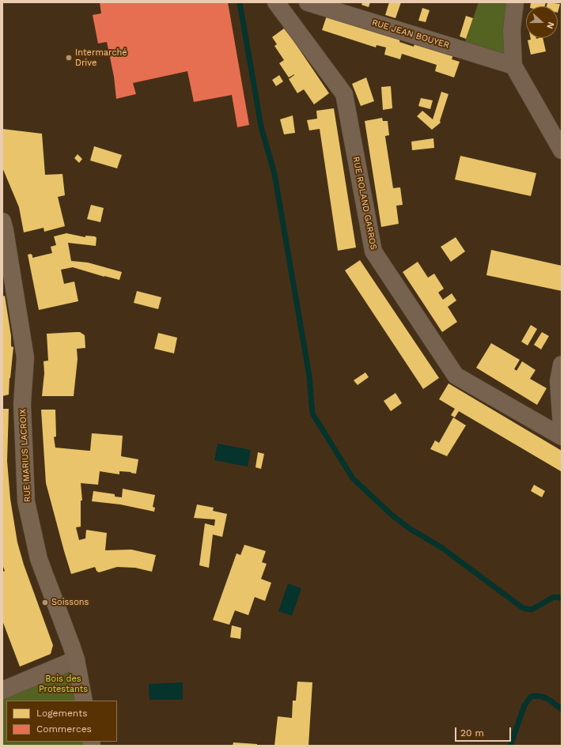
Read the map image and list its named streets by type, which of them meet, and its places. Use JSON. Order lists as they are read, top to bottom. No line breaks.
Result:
{"streets":{"main road":["RUE MARIUS LACROIX"],"street":["RUE JEAN BOUYER","RUE ROLAND GARROS"]},"parks":["Bois des Protestants"],"places":["Intermarché Drive","Soissons"],"legend":["Logements","Commerces"],"scale_bar":"20 m","north":"right"}
